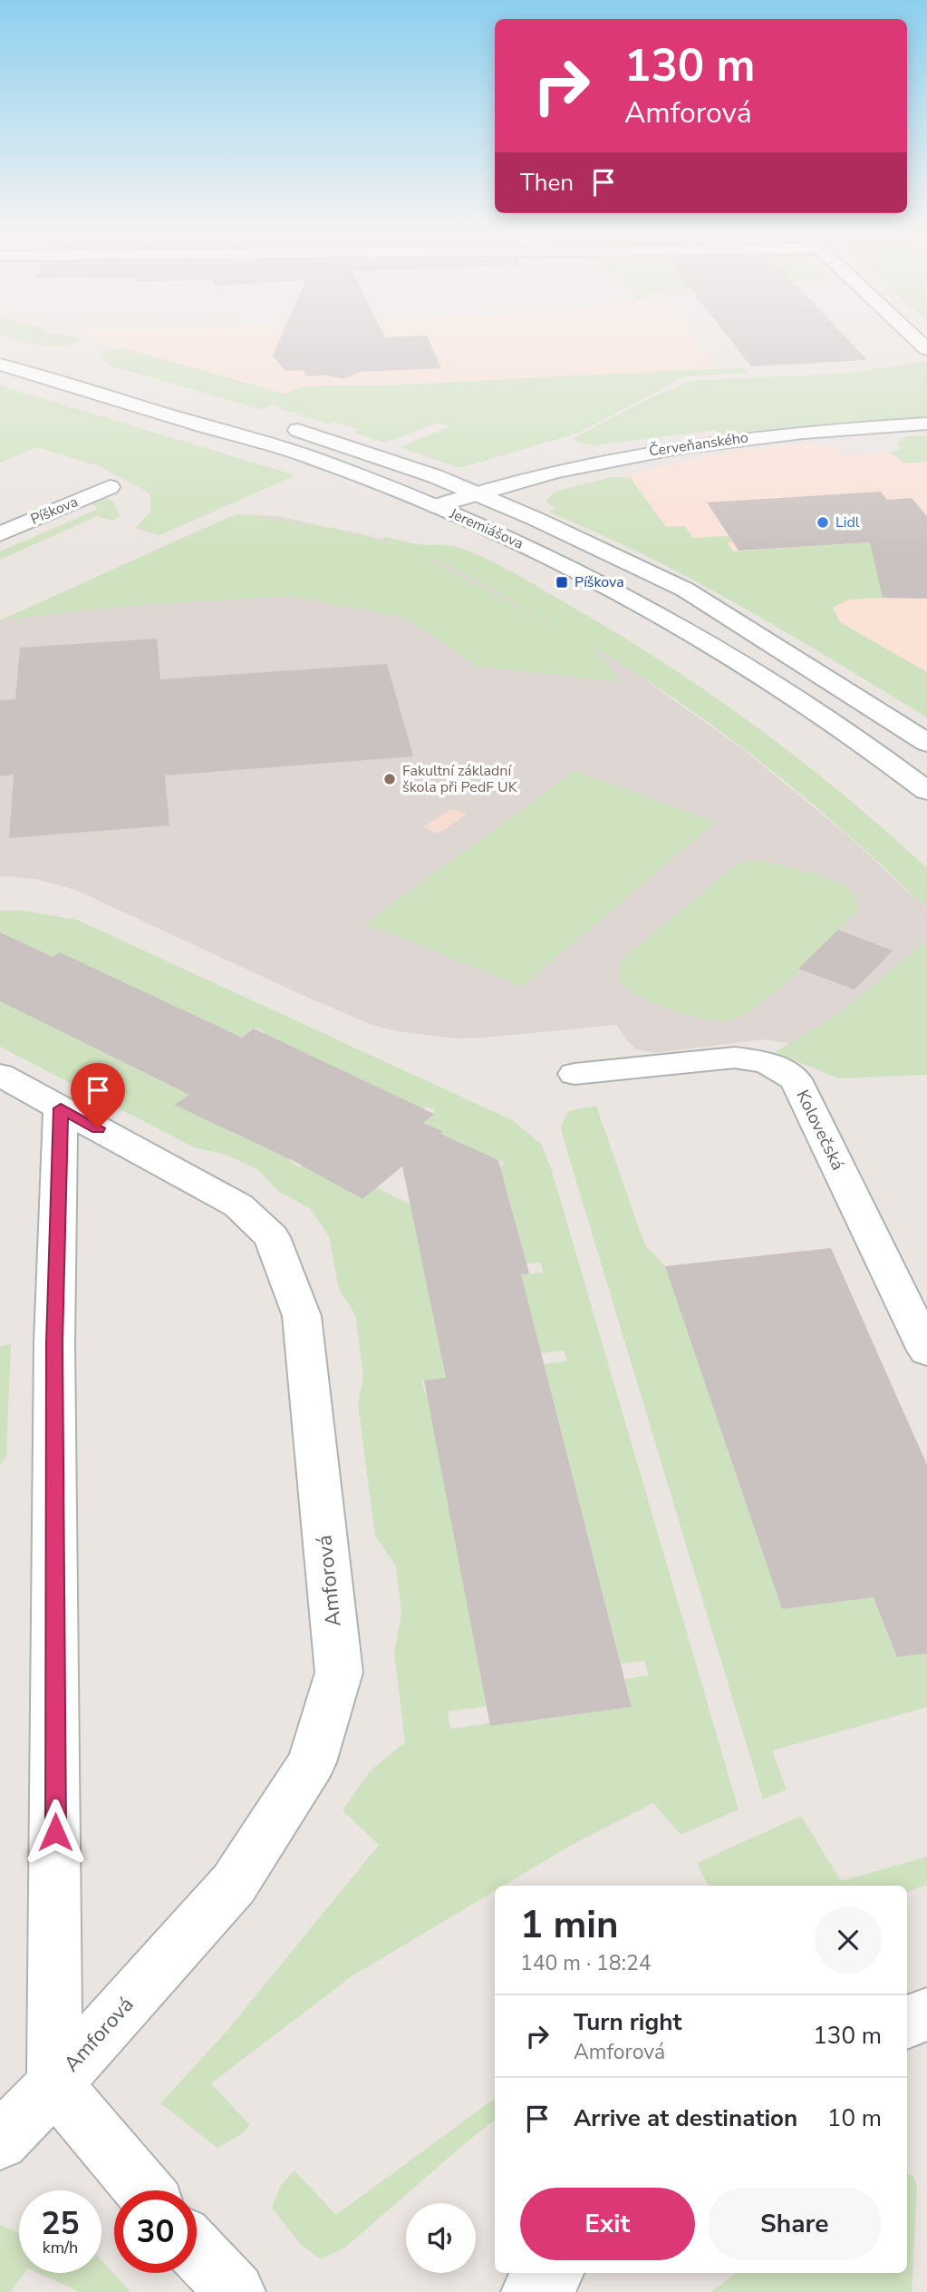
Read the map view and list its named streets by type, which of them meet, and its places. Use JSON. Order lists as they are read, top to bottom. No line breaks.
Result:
{"streets":{"street":["Červeňanského","Píškova","Jeremiášova","Kolovečská","Amforová"]},"crossings":[["Červeňanského","Jeremiášova"]],"places":{"other":["Lidl","Fakultní základní škola při PedF UK"],"transit":["Píškova"]},"page":{"turn":["130 m","Amforová"],"then":"Then","heading":["1 min","140 m · 18:24"],"list":[{"name":"Turn right","note":"Amforová","value":"130 m"},{"name":"Arrive at destination","value":"10 m"}],"buttons":["Exit","Share"],"speed":"25 km/h","limit":"30"}}
